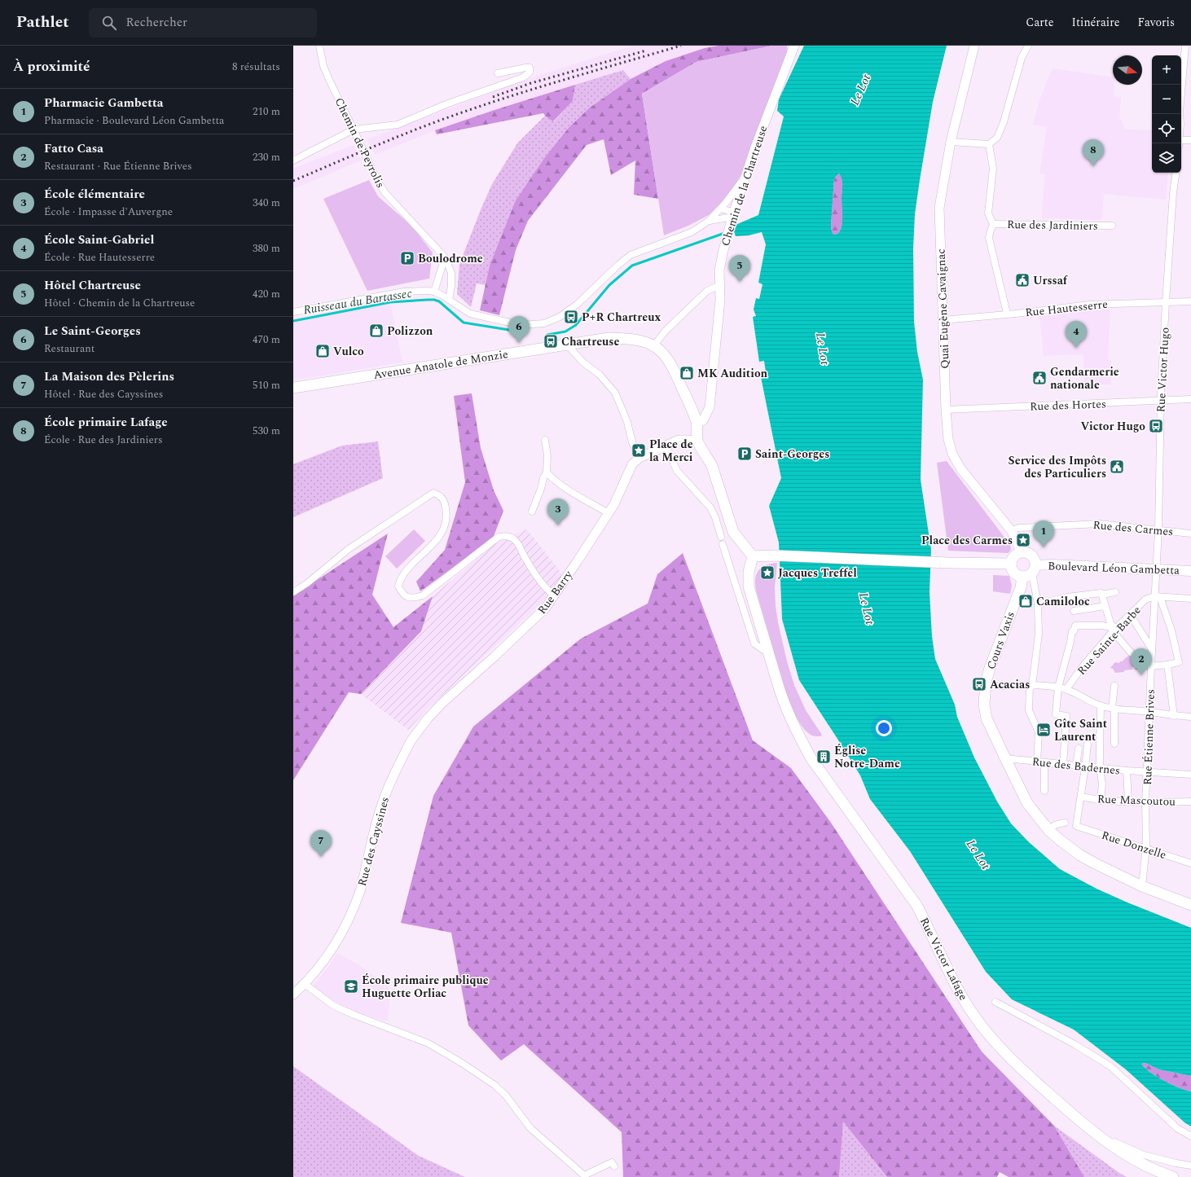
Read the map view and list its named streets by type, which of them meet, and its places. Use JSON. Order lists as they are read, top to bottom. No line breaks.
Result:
{"streets":{"main road":["Avenue Anatole de Monzie","Boulevard Léon Gambetta","Cours Vaxis","Rue Victor Lafage"],"street":["Chemin de Peyrolis","Chemin de la Chartreuse","Rue des Jardiniers","Rue Hautesserre","Quai Eugène Cavaignac","Rue Victor Hugo","Rue des Hortes","Rue des Carmes","Rue Barry","Rue Sainte-Barbe","Rue Étienne Brives","Rue des Badernes","Rue Mascoutou","Rue des Cayssines","Rue Donzelle"]},"crossings":[["Chemin de la Chartreuse","Avenue Anatole de Monzie"],["Rue Hautesserre","Quai Eugène Cavaignac"],["Rue Hautesserre","Rue Victor Hugo"],["Quai Eugène Cavaignac","Rue des Hortes"],["Quai Eugène Cavaignac","Rue des Carmes"],["Quai Eugène Cavaignac","Boulevard Léon Gambetta"],["Quai Eugène Cavaignac","Cours Vaxis"],["Rue Victor Hugo","Rue des Hortes"],["Rue Victor Hugo","Rue des Carmes"],["Rue Victor Hugo","Boulevard Léon Gambetta"],["Rue Victor Hugo","Rue Étienne Brives"],["Boulevard Léon Gambetta","Cours Vaxis"],["Boulevard Léon Gambetta","Rue Étienne Brives"],["Rue Barry","Rue des Cayssines"],["Cours Vaxis","Rue Étienne Brives"],["Cours Vaxis","Rue des Badernes"],["Rue Sainte-Barbe","Rue Étienne Brives"],["Rue Étienne Brives","Rue des Badernes"],["Rue Étienne Brives","Rue Mascoutou"],["Rue Étienne Brives","Rue Donzelle"],["Rue Mascoutou","Rue Donzelle"]],"water":["Le Lot","Ruisseau du Bartassec"],"places":{"parking":["Boulodrome","Saint-Georges"],"public building":["Urssaf","Gendarmerie nationale","Service des Impôts des Particuliers"],"bus stop":["P+R Chartreux","Chartreuse","Victor Hugo","Acacias"],"shop":["Polizzon","Vulco","MK Audition","Camiloloc"],"place":["Place de la Merci","Place des Carmes","Jacques Treffel"],"hotel":["Gîte Saint Laurent"],"building":["Église Notre-Dame"],"school or university":["École primaire publique Huguette Orliac"]},"north":"right","page":{"header":"Pathlet","search":"Rechercher","nav":["Carte","Itinéraire","Favoris"],"heading":["À proximité","8 résultats"],"map_buttons":["+","−"],"list":[{"mark":"1","name":"Pharmacie Gambetta","note":"Pharmacie · Boulevard Léon Gambetta","value":"210 m"},{"mark":"2","name":"Fatto Casa","note":"Restaurant · Rue Étienne Brives","value":"230 m"},{"mark":"3","name":"École élémentaire","note":"École · Impasse d'Auvergne","value":"340 m"},{"mark":"4","name":"École Saint-Gabriel","note":"École · Rue Hautesserre","value":"380 m"},{"mark":"5","name":"Hôtel Chartreuse","note":"Hôtel · Chemin de la Chartreuse","value":"420 m"},{"mark":"6","name":"Le Saint-Georges","note":"Restaurant","value":"470 m"},{"mark":"7","name":"La Maison des Pèlerins","note":"Hôtel · Rue des Cayssines","value":"510 m"},{"mark":"8","name":"École primaire Lafage","note":"École · Rue des Jardiniers","value":"530 m"}],"pins":["8","5","6","4","3","1","2","7"]}}
